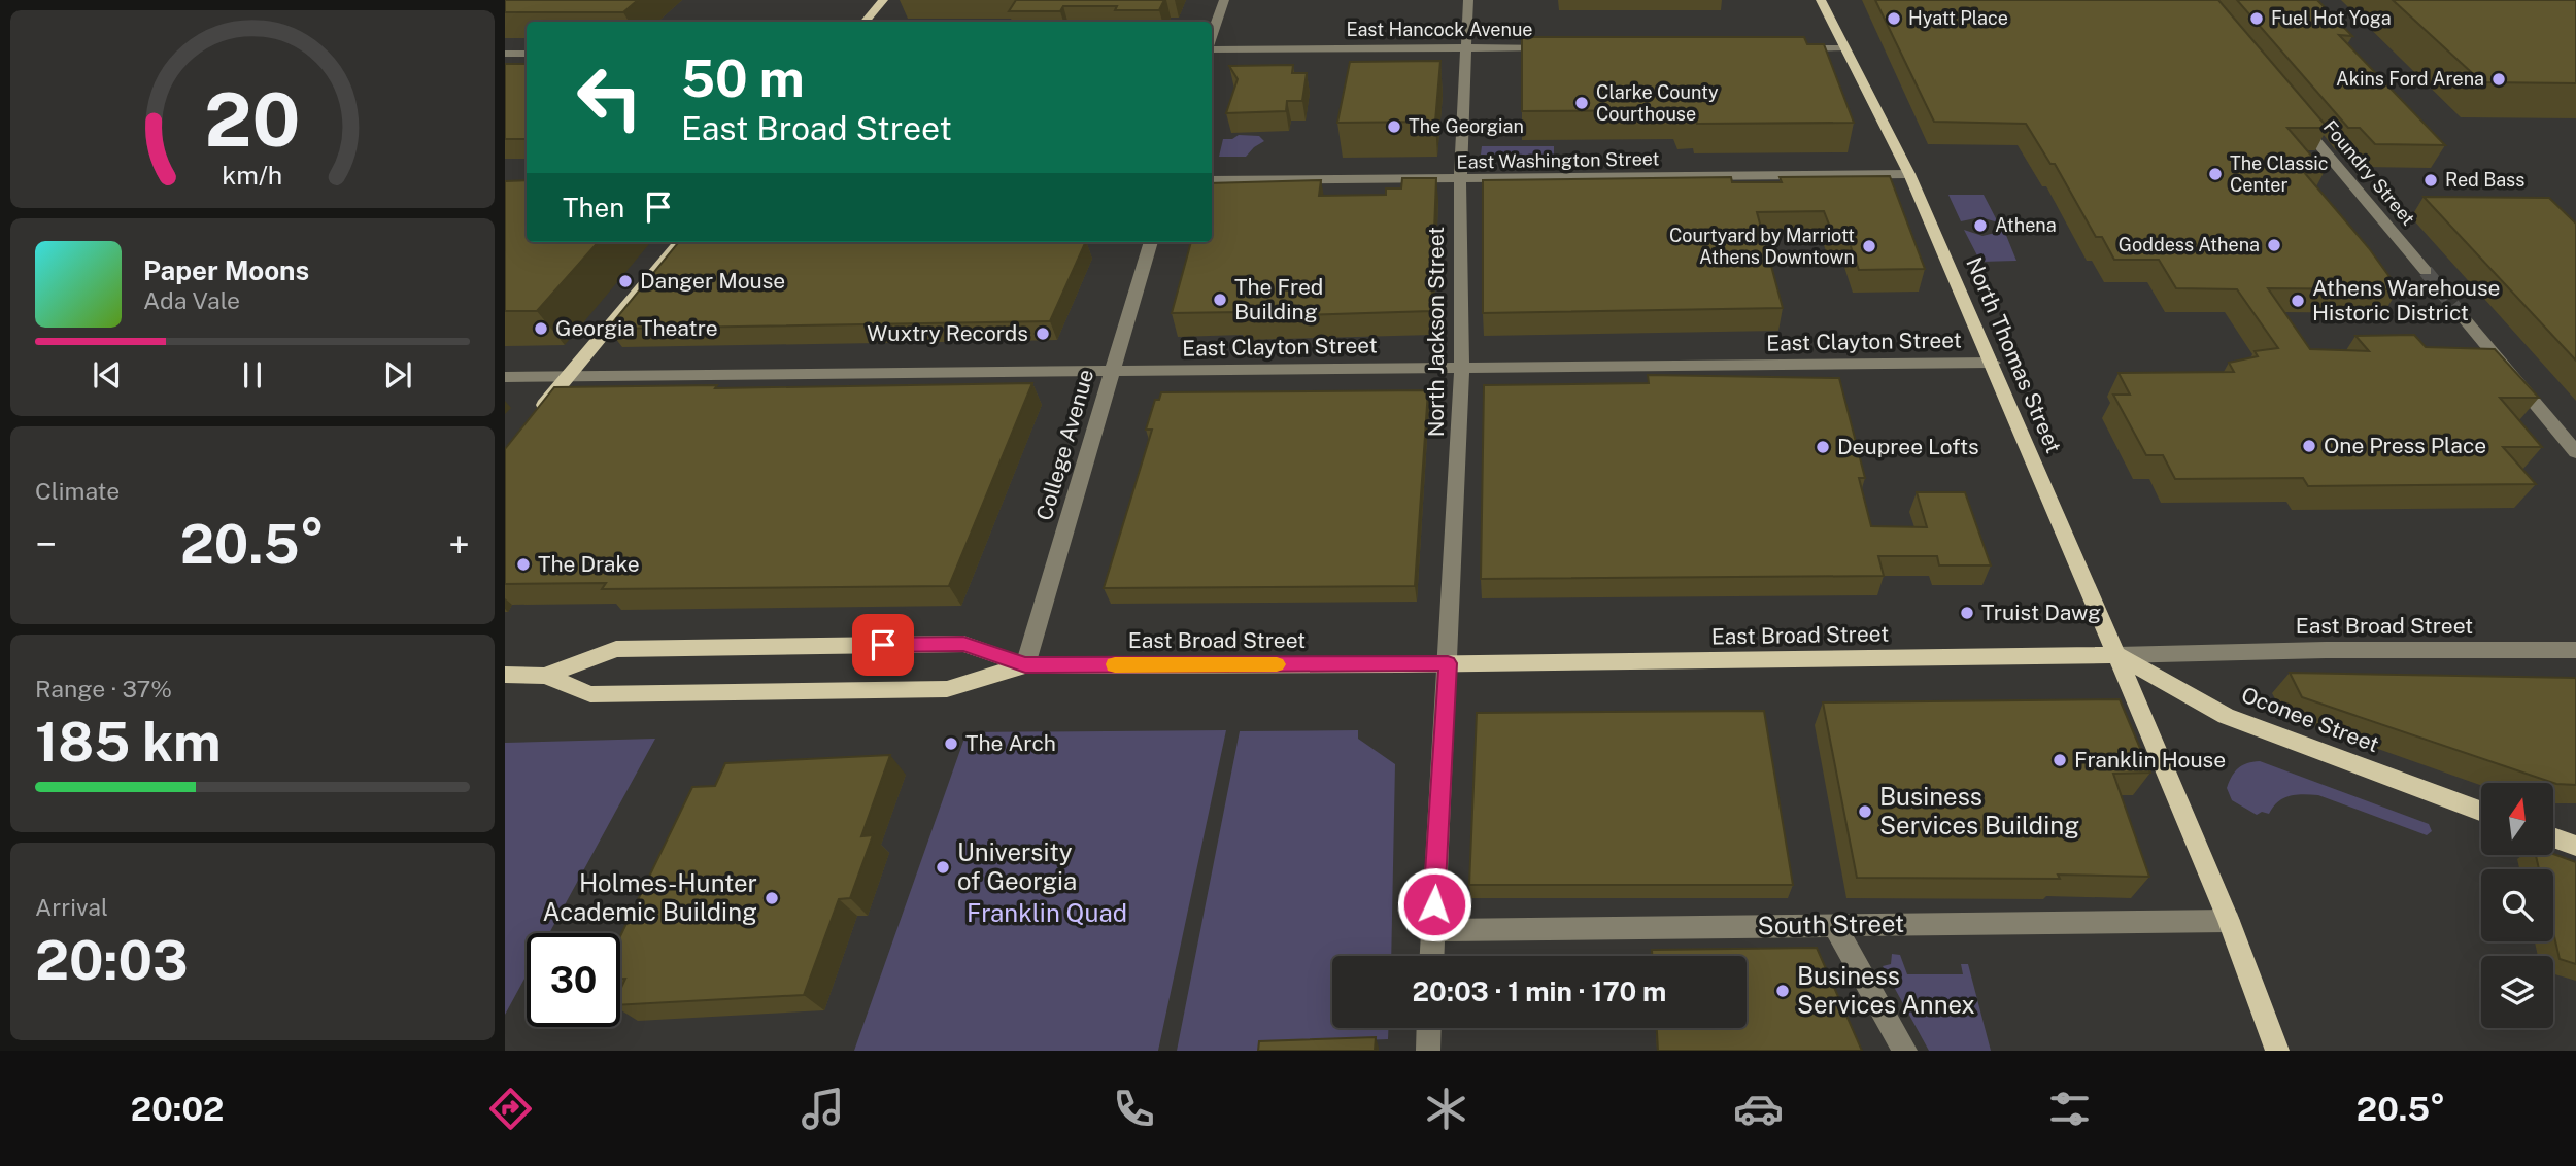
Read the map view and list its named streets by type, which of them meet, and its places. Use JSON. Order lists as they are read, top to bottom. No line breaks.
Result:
{"streets":{"main road":["North Thomas Street","East Broad Street","Oconee Street"],"street":["East Hancock Avenue","East Washington Street","Foundry Street","North Jackson Street","East Clayton Street","College Avenue","South Street"]},"crossings":[["East Hancock Avenue","North Jackson Street"],["East Washington Street","North Jackson Street"],["East Washington Street","North Thomas Street"],["North Jackson Street","East Clayton Street"],["North Jackson Street","East Broad Street"],["North Jackson Street","South Street"],["East Clayton Street","North Thomas Street"],["East Clayton Street","College Avenue"],["North Thomas Street","East Broad Street"],["North Thomas Street","Oconee Street"],["North Thomas Street","South Street"],["College Avenue","East Broad Street"],["East Broad Street","Oconee Street"]],"parks":["Franklin Quad"],"places":["Hyatt Place","Fuel Hot Yoga","Akins Ford Arena","Clarke County Courthouse","The Georgian","The Classic Center","Red Bass","Athena","Goddess Athena","Courtyard by Marriott Athens Downtown","Danger Mouse","The Fred Building","Athens Warehouse Historic District","Georgia Theatre","Wuxtry Records","One Press Place","Deupree Lofts","The Drake","Truist Dawg","The Arch","Franklin House","Business Services Building","University of Georgia","Holmes-Hunter Academic Building","Business Services Annex"],"north":"top","page":{"turn":["50 m","East Broad Street"],"then":"Then","song":["Paper Moons","Ada Vale"],"tile":["Climate",["Range · 37%","185 km"],["Arrival","20:03"]],"heat":["−","20.5°","+"],"limit":"30","trip":"20:03 · 1 min · 170 m","tabs":["20:02","20.5°"],"gauge":["20","km/h"]}}
